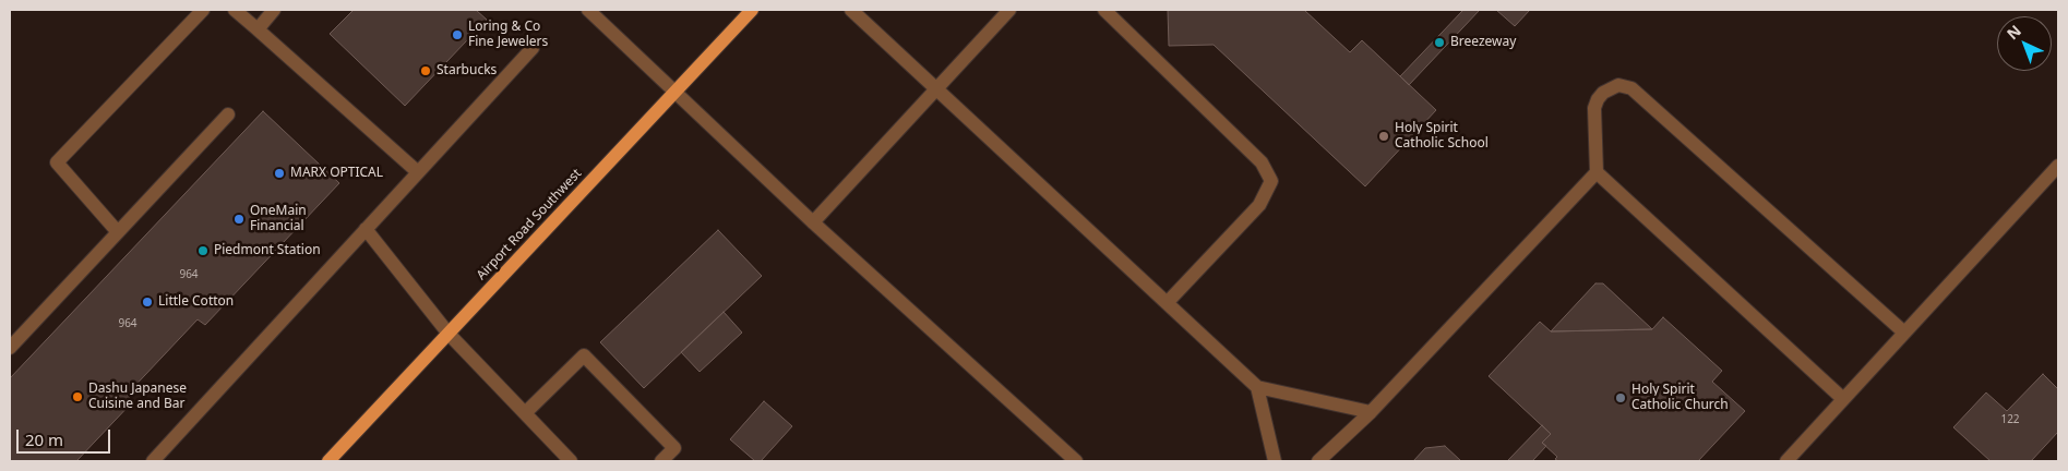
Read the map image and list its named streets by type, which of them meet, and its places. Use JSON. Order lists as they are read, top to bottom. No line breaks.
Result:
{"streets":{"main road":["Airport Road Southwest"]},"places":["Loring & Co Fine Jewelers","Breezeway","Starbucks","Holy Spirit Catholic School","MARX OPTICAL","OneMain Financial","Piedmont Station","Little Cotton","Dashu Japanese Cuisine and Bar","Holy Spirit Catholic Church"],"house_numbers":["964","964","122"],"scale_bar":"20 m","north":"top left"}
